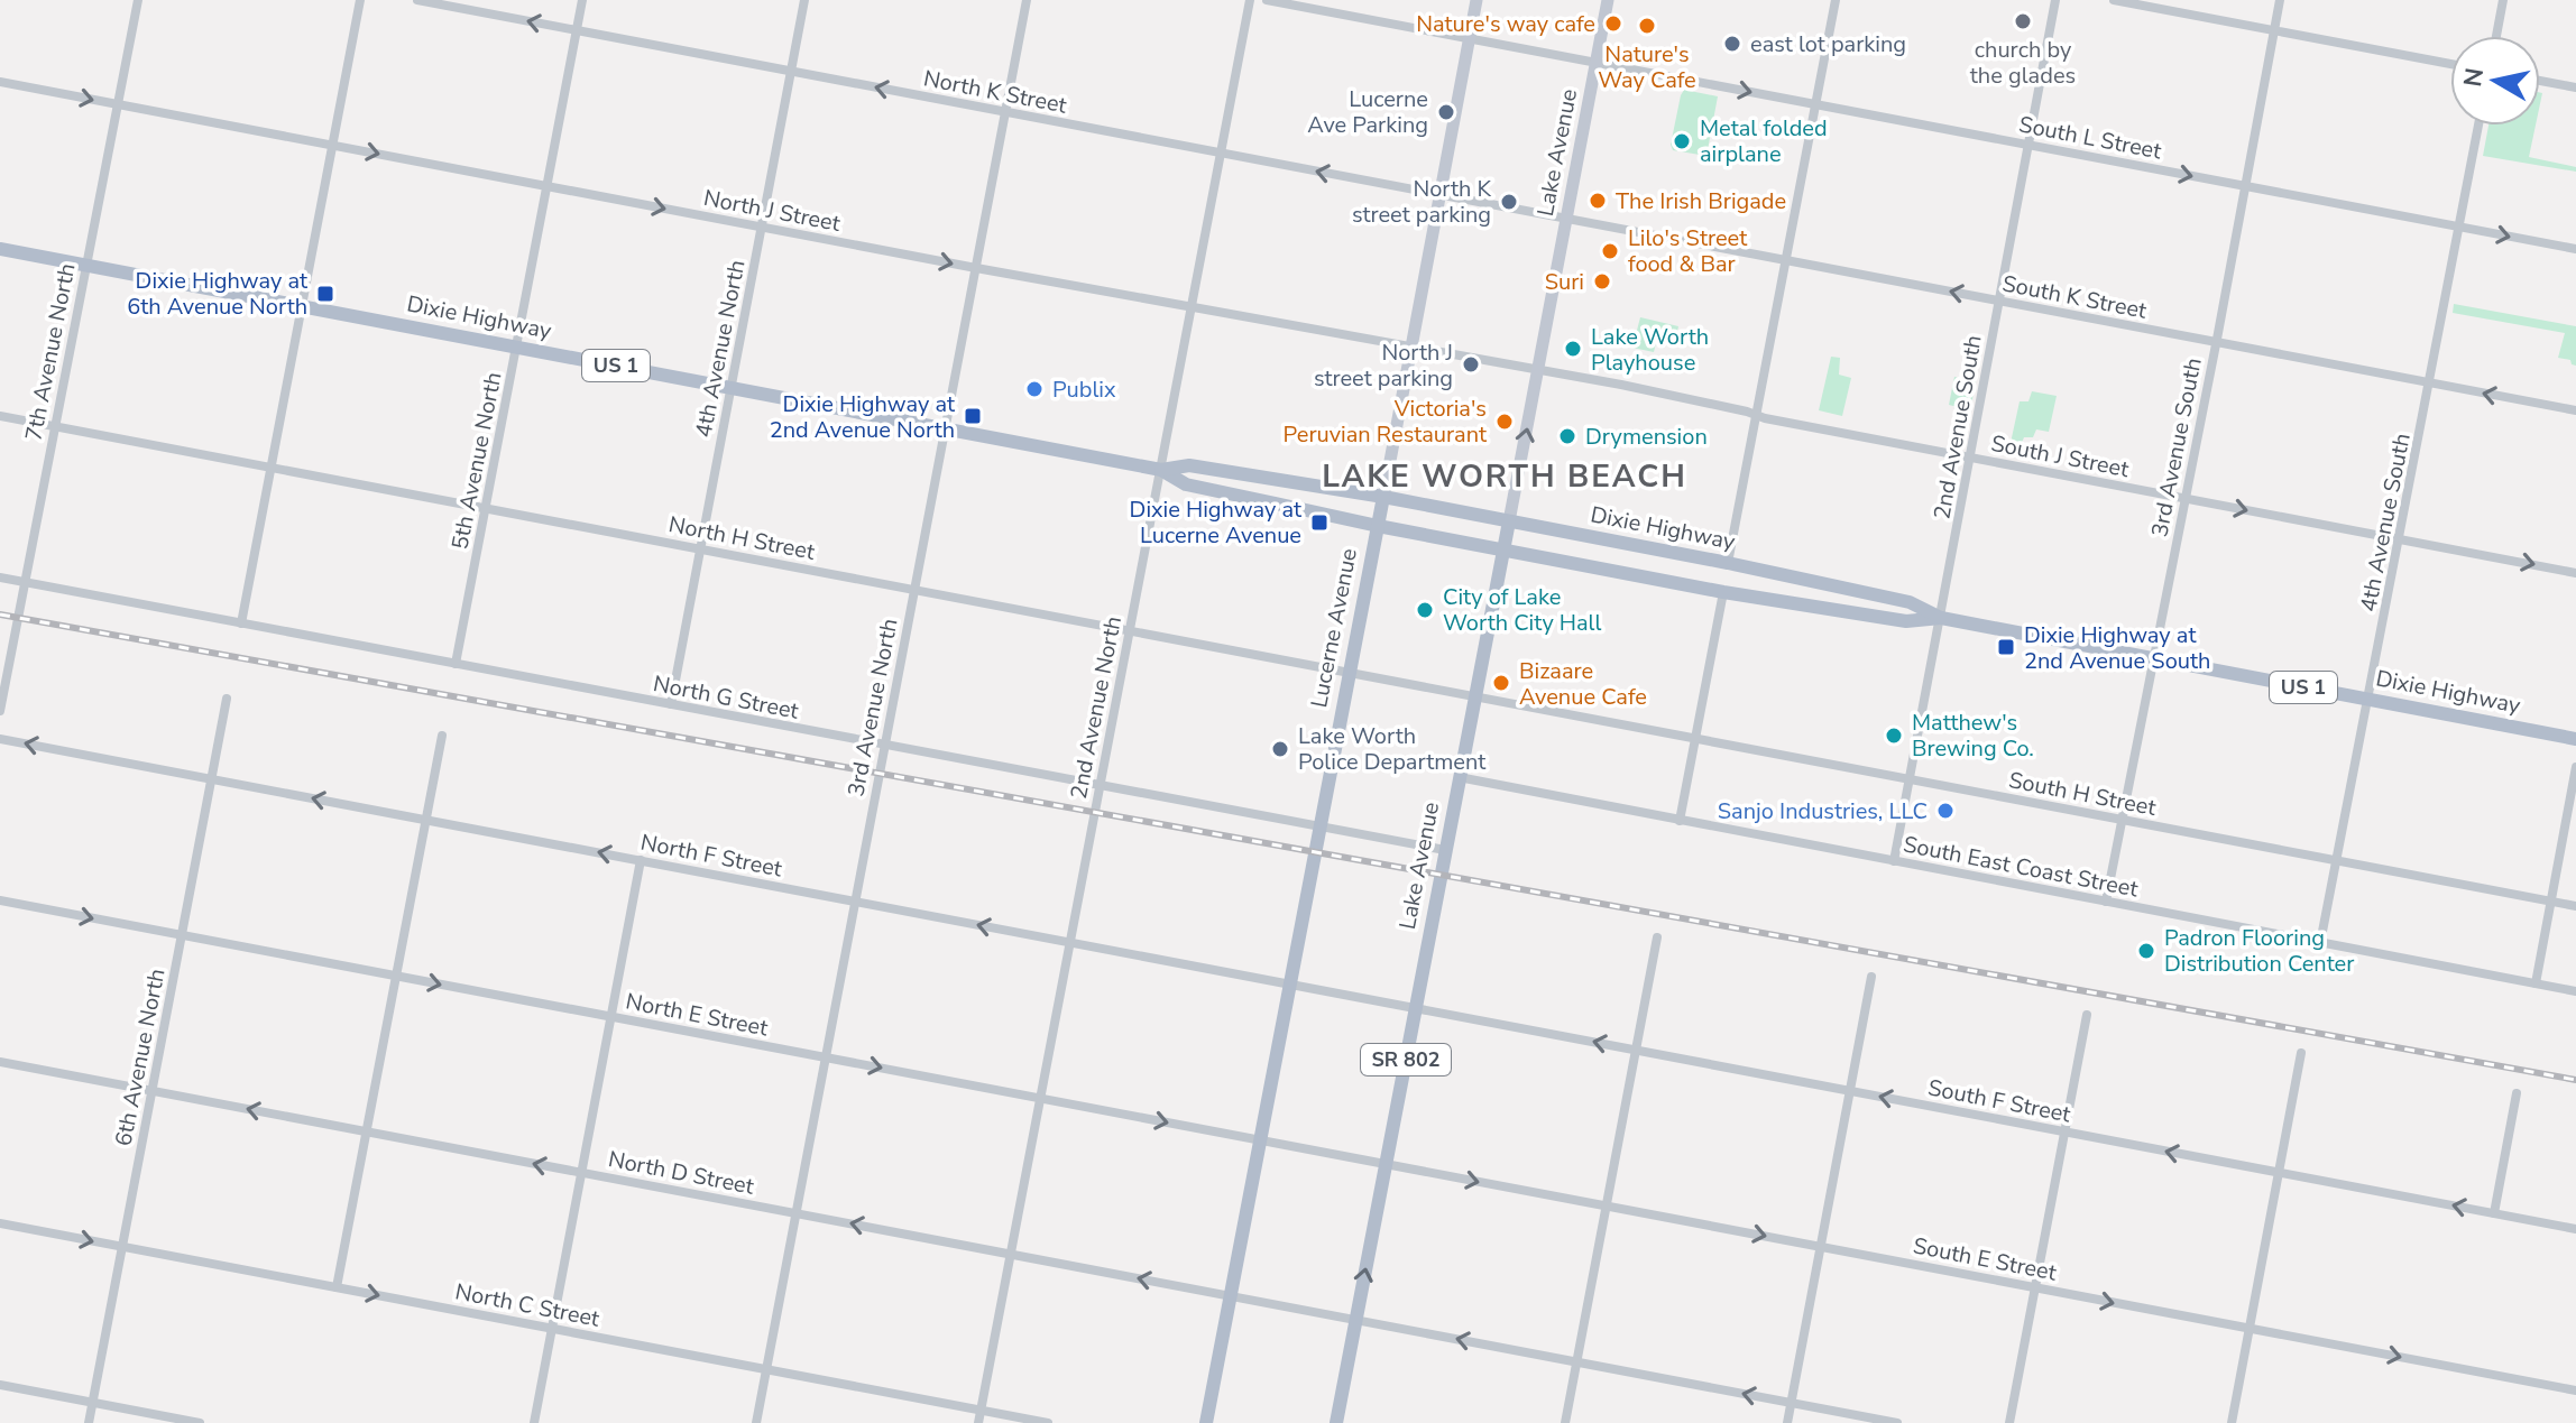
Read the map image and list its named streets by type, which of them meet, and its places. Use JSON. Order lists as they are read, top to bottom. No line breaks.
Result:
{"streets":{"main road":["Lake Avenue","Dixie Highway","US 1","Lucerne Avenue","SR 802"],"street":["North K Street","South L Street","North J Street","South K Street","4th Avenue North","7th Avenue North","2nd Avenue South","3rd Avenue South","South J Street","5th Avenue North","4th Avenue South","North H Street","North G Street","3rd Avenue North","2nd Avenue North","South H Street","North F Street","South East Coast Street","North E Street","6th Avenue North","South F Street","North D Street","South E Street","North C Street"]},"crossings":[["North K Street","Lake Avenue"],["North K Street","South K Street"],["North K Street","4th Avenue North"],["North K Street","5th Avenue North"],["North K Street","Lucerne Avenue"],["North K Street","3rd Avenue North"],["North K Street","2nd Avenue North"],["South L Street","Lake Avenue"],["South L Street","2nd Avenue South"],["South L Street","3rd Avenue South"],["South L Street","4th Avenue South"],["South L Street","Lucerne Avenue"],["Lake Avenue","North J Street"],["Lake Avenue","South K Street"],["Lake Avenue","Dixie Highway"],["Lake Avenue","South J Street"],["Lake Avenue","North H Street"],["Lake Avenue","North G Street"],["Lake Avenue","South H Street"],["Lake Avenue","North F Street"],["Lake Avenue","South East Coast Street"],["Lake Avenue","North E Street"],["Lake Avenue","South F Street"],["Lake Avenue","North D Street"],["Lake Avenue","South E Street"],["North J Street","4th Avenue North"],["North J Street","7th Avenue North"],["North J Street","South J Street"],["North J Street","5th Avenue North"],["North J Street","Lucerne Avenue"],["North J Street","3rd Avenue North"],["North J Street","2nd Avenue North"],["South K Street","2nd Avenue South"],["South K Street","3rd Avenue South"],["South K Street","4th Avenue South"],["Dixie Highway","4th Avenue North"],["Dixie Highway","7th Avenue North"],["Dixie Highway","2nd Avenue South"],["Dixie Highway","3rd Avenue South"],["Dixie Highway","5th Avenue North"],["Dixie Highway","4th Avenue South"],["Dixie Highway","Lucerne Avenue"],["Dixie Highway","3rd Avenue North"],["Dixie Highway","2nd Avenue North"],["4th Avenue North","North H Street"],["4th Avenue North","North G Street"],["7th Avenue North","North H Street"],["7th Avenue North","North G Street"],["2nd Avenue South","South J Street"],["2nd Avenue South","South H Street"],["2nd Avenue South","South East Coast Street"],["3rd Avenue South","South J Street"],["3rd Avenue South","South H Street"],["3rd Avenue South","South East Coast Street"],["South J Street","4th Avenue South"],["5th Avenue North","North H Street"],["5th Avenue North","North G Street"],["4th Avenue South","South H Street"],["4th Avenue South","South East Coast Street"],["North H Street","Lucerne Avenue"],["North H Street","3rd Avenue North"],["North H Street","2nd Avenue North"],["North H Street","South H Street"],["Lucerne Avenue","North G Street"],["Lucerne Avenue","North F Street"],["Lucerne Avenue","North E Street"],["Lucerne Avenue","North D Street"],["North G Street","3rd Avenue North"],["North G Street","2nd Avenue North"],["3rd Avenue North","North F Street"],["3rd Avenue North","North E Street"],["3rd Avenue North","North D Street"],["3rd Avenue North","North C Street"],["2nd Avenue North","North F Street"],["2nd Avenue North","North E Street"],["2nd Avenue North","North D Street"],["2nd Avenue North","North C Street"],["North F Street","6th Avenue North"],["North F Street","South F Street"],["North E Street","6th Avenue North"],["North E Street","South E Street"],["6th Avenue North","North D Street"],["6th Avenue North","North C Street"]],"one_way":["North K Street","South L Street","North J Street","South K Street","South J Street","North F Street","North E Street","South F Street","North D Street","South E Street"],"districts":["LAKE WORTH BEACH"],"places":{"other":["church by the glades","Nature's way cafe","Nature's Way Cafe","east lot parking","Lucerne Ave Parking","Metal folded airplane","The Irish Brigade","North K street parking","Lilo's Street food & Bar","Suri","Lake Worth Playhouse","North J street parking","Publix","Victoria's Peruvian Restaurant","Drymension","City of Lake Worth City Hall","Bizaare Avenue Cafe","Matthew's Brewing Co.","Lake Worth Police Department","Sanjo Industries, LLC","Padron Flooring Distribution Center"],"transit":["Dixie Highway at 6th Avenue North","Dixie Highway at 2nd Avenue North","Dixie Highway at Lucerne Avenue","Dixie Highway at 2nd Avenue South"]},"north":"left"}
